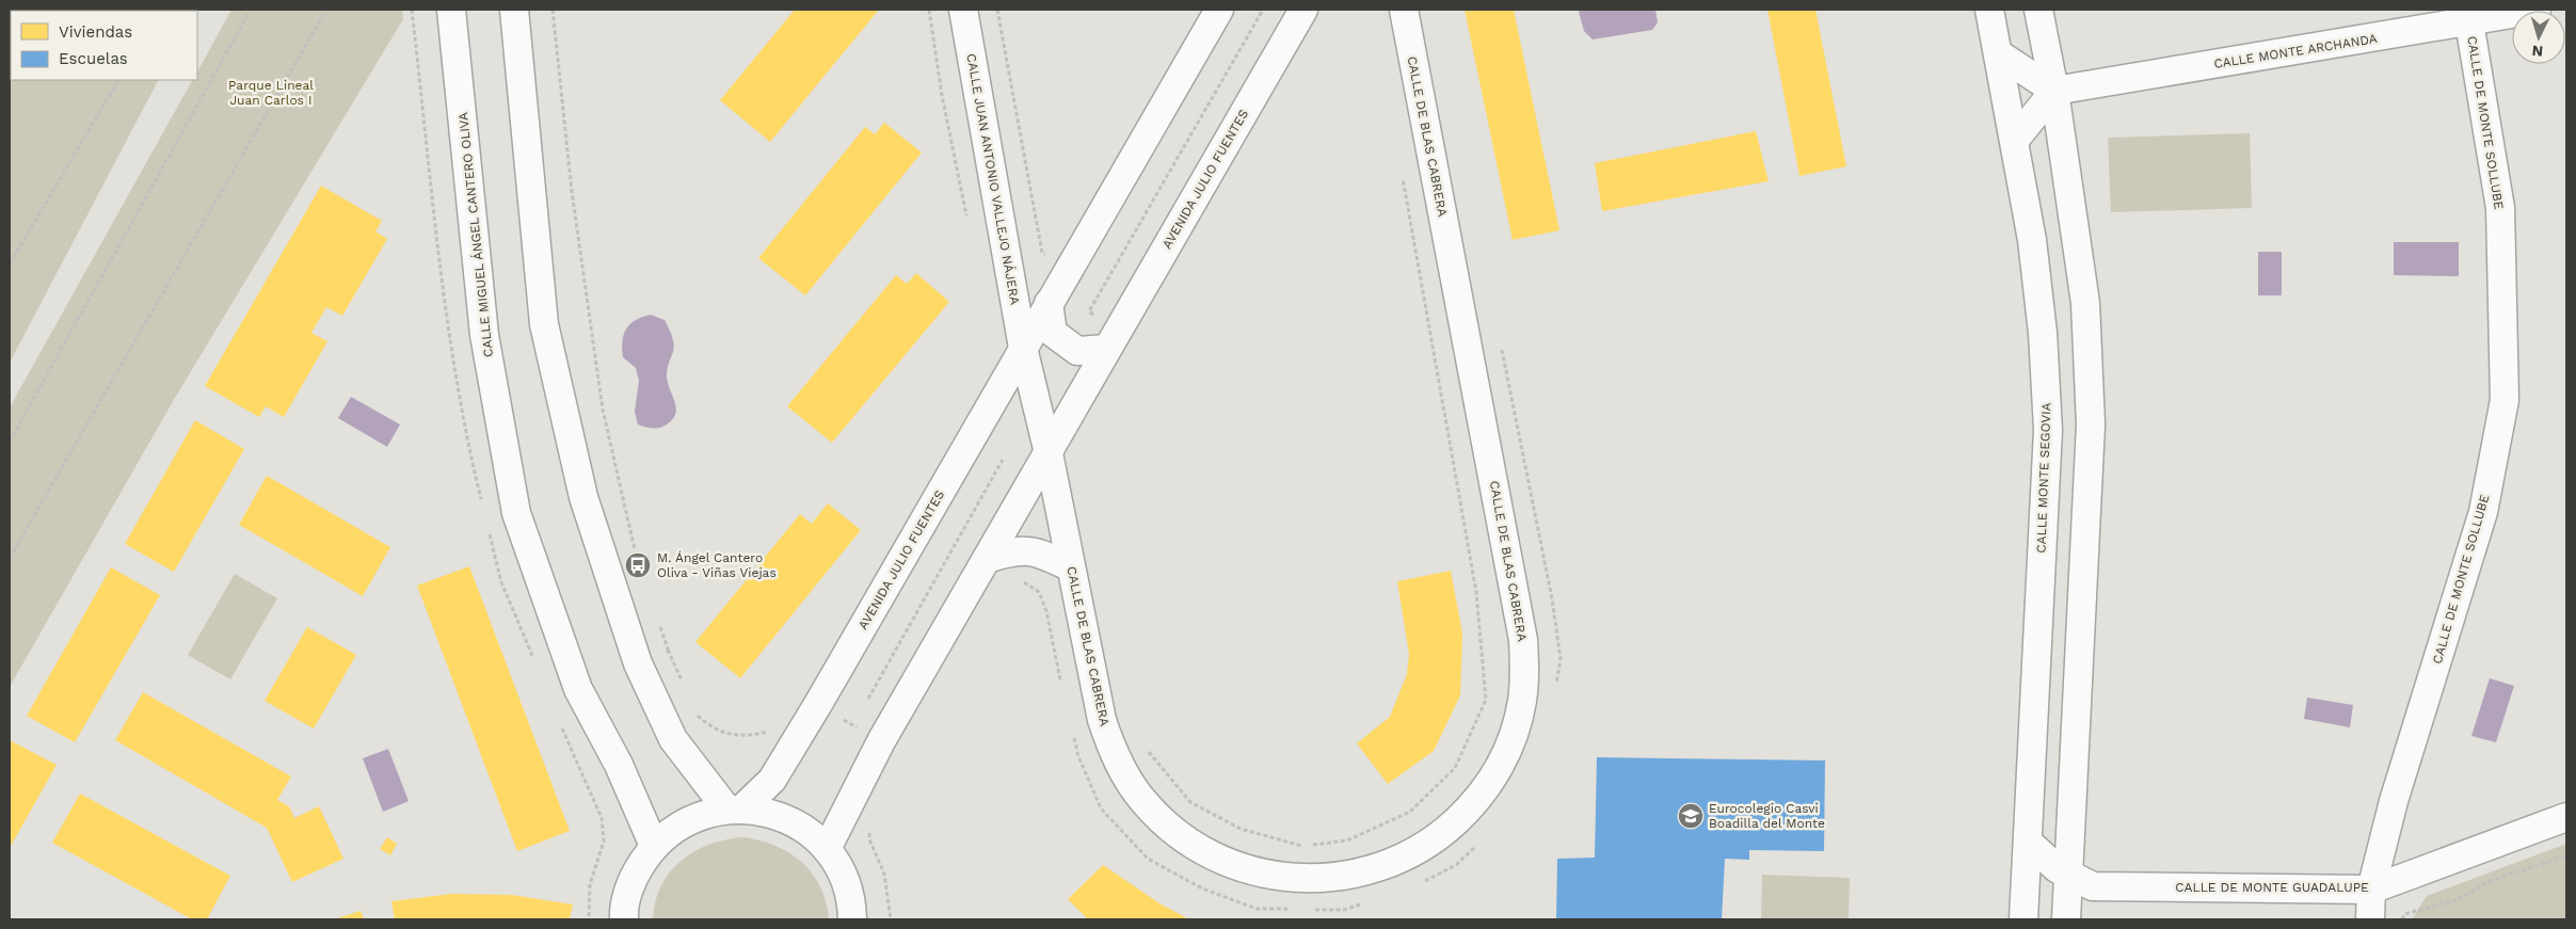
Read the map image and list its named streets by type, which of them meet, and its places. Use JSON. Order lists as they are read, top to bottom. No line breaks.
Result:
{"streets":{"street":["CALLE MONTE ARCHANDA","CALLE DE MONTE SOLLUBE","CALLE DE BLAS CABRERA","CALLE JUAN ANTONIO VALLEJO NÁJERA","AVENIDA JULIO FUENTES","CALLE MIGUEL ÁNGEL CANTERO OLIVA","CALLE MONTE SEGOVIA","CALLE DE MONTE GUADALUPE"]},"crossings":[["CALLE MONTE ARCHANDA","CALLE DE MONTE SOLLUBE"],["CALLE DE MONTE SOLLUBE","CALLE DE MONTE GUADALUPE"],["CALLE DE BLAS CABRERA","CALLE JUAN ANTONIO VALLEJO NÁJERA"],["CALLE DE BLAS CABRERA","AVENIDA JULIO FUENTES"],["CALLE JUAN ANTONIO VALLEJO NÁJERA","AVENIDA JULIO FUENTES"]],"parks":["Parque Lineal Juan Carlos I"],"places":{"bus stop":["M. Ángel Cantero Oliva - Viñas Viejas"],"school or university":["Eurocolegio Casvi Boadilla del Monte"]},"legend":["Viviendas","Escuelas"],"north":"bottom"}
